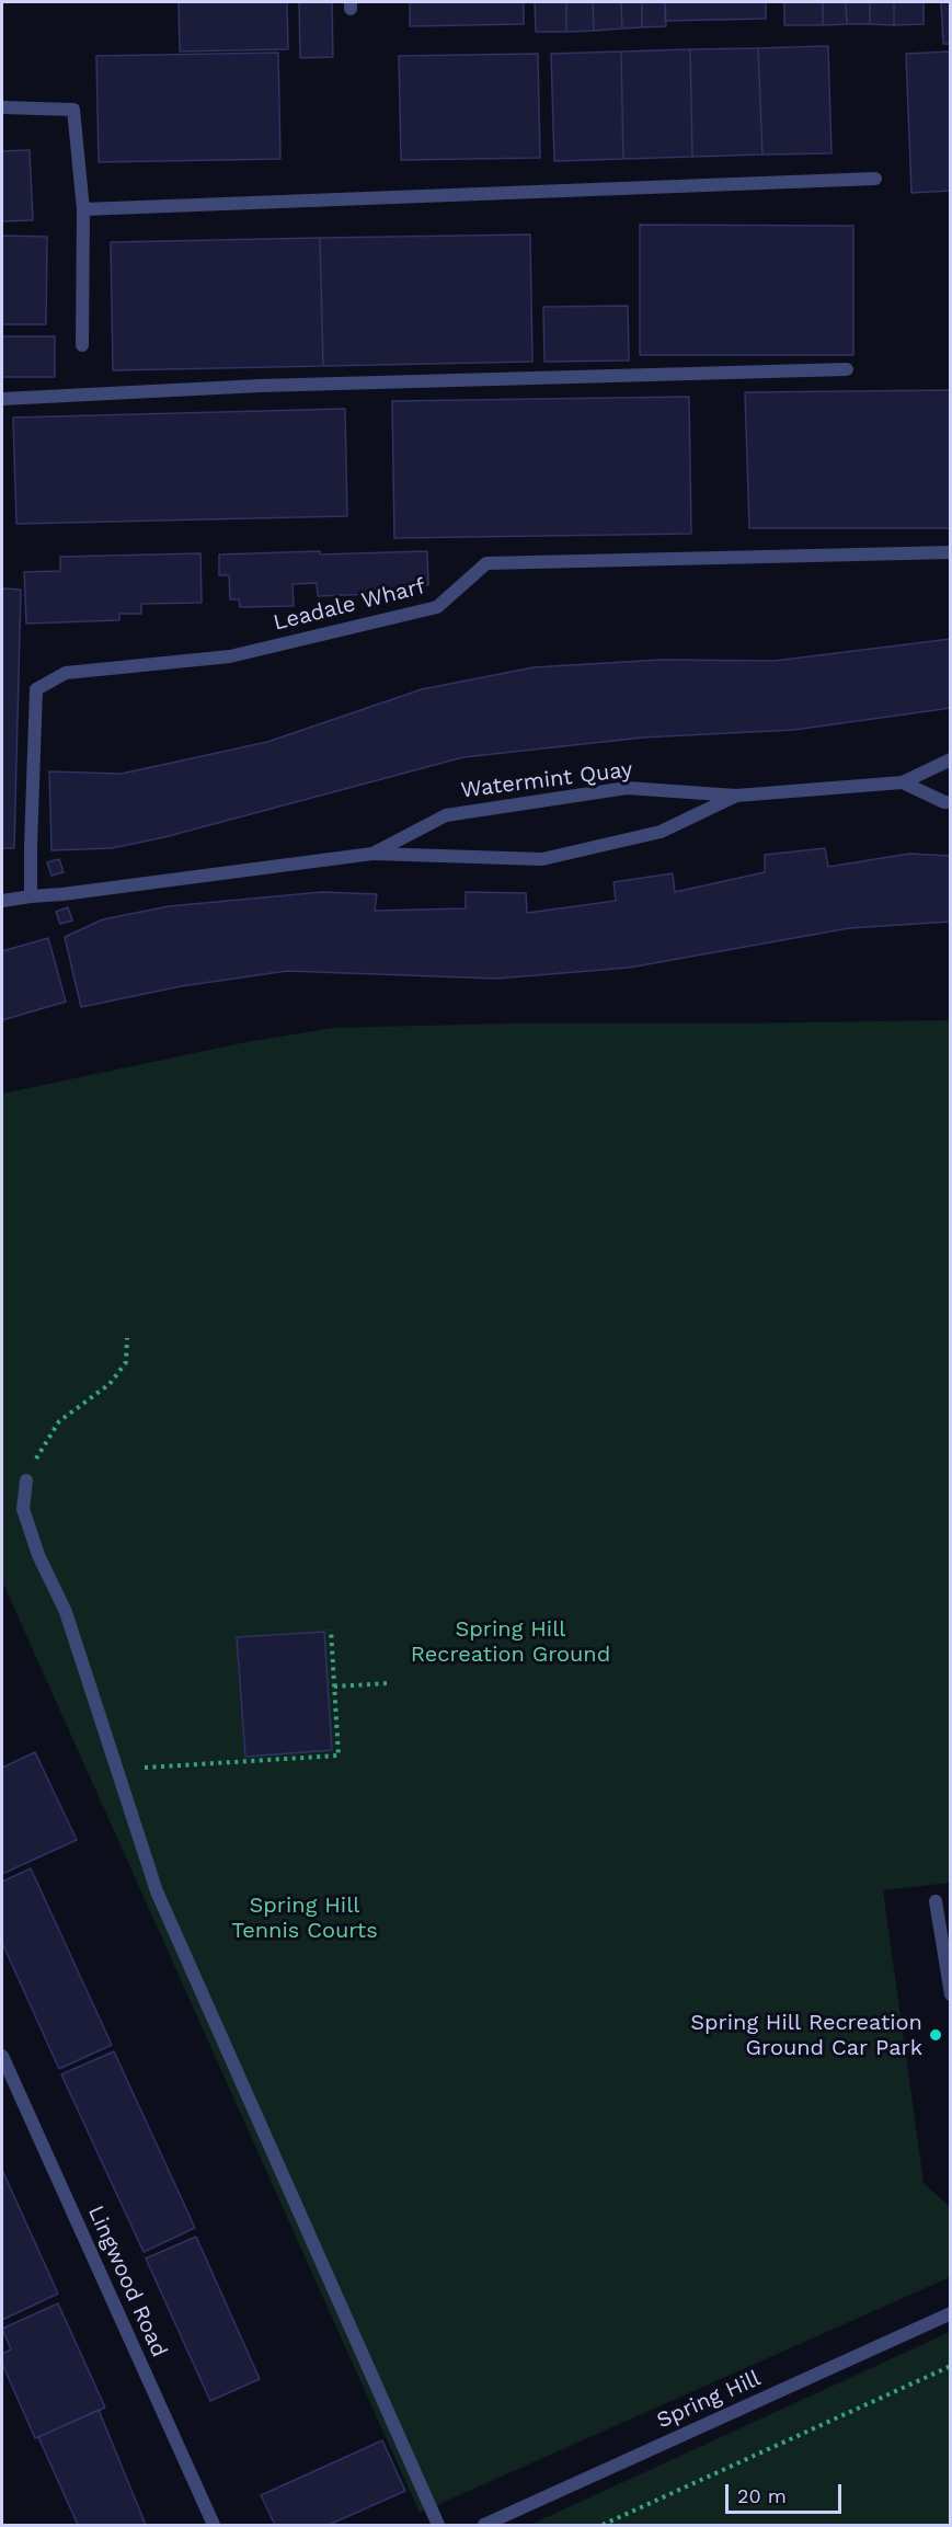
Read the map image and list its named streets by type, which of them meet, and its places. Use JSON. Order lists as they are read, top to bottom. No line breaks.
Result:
{"streets":{"street":["Leadale Wharf","Watermint Quay","Lingwood Road","Spring Hill"]},"crossings":[["Leadale Wharf","Watermint Quay"]],"parks":["Spring Hill Recreation Ground","Spring Hill Tennis Courts"],"places":["Spring Hill Recreation Ground Car Park"],"scale_bar":"20 m"}
